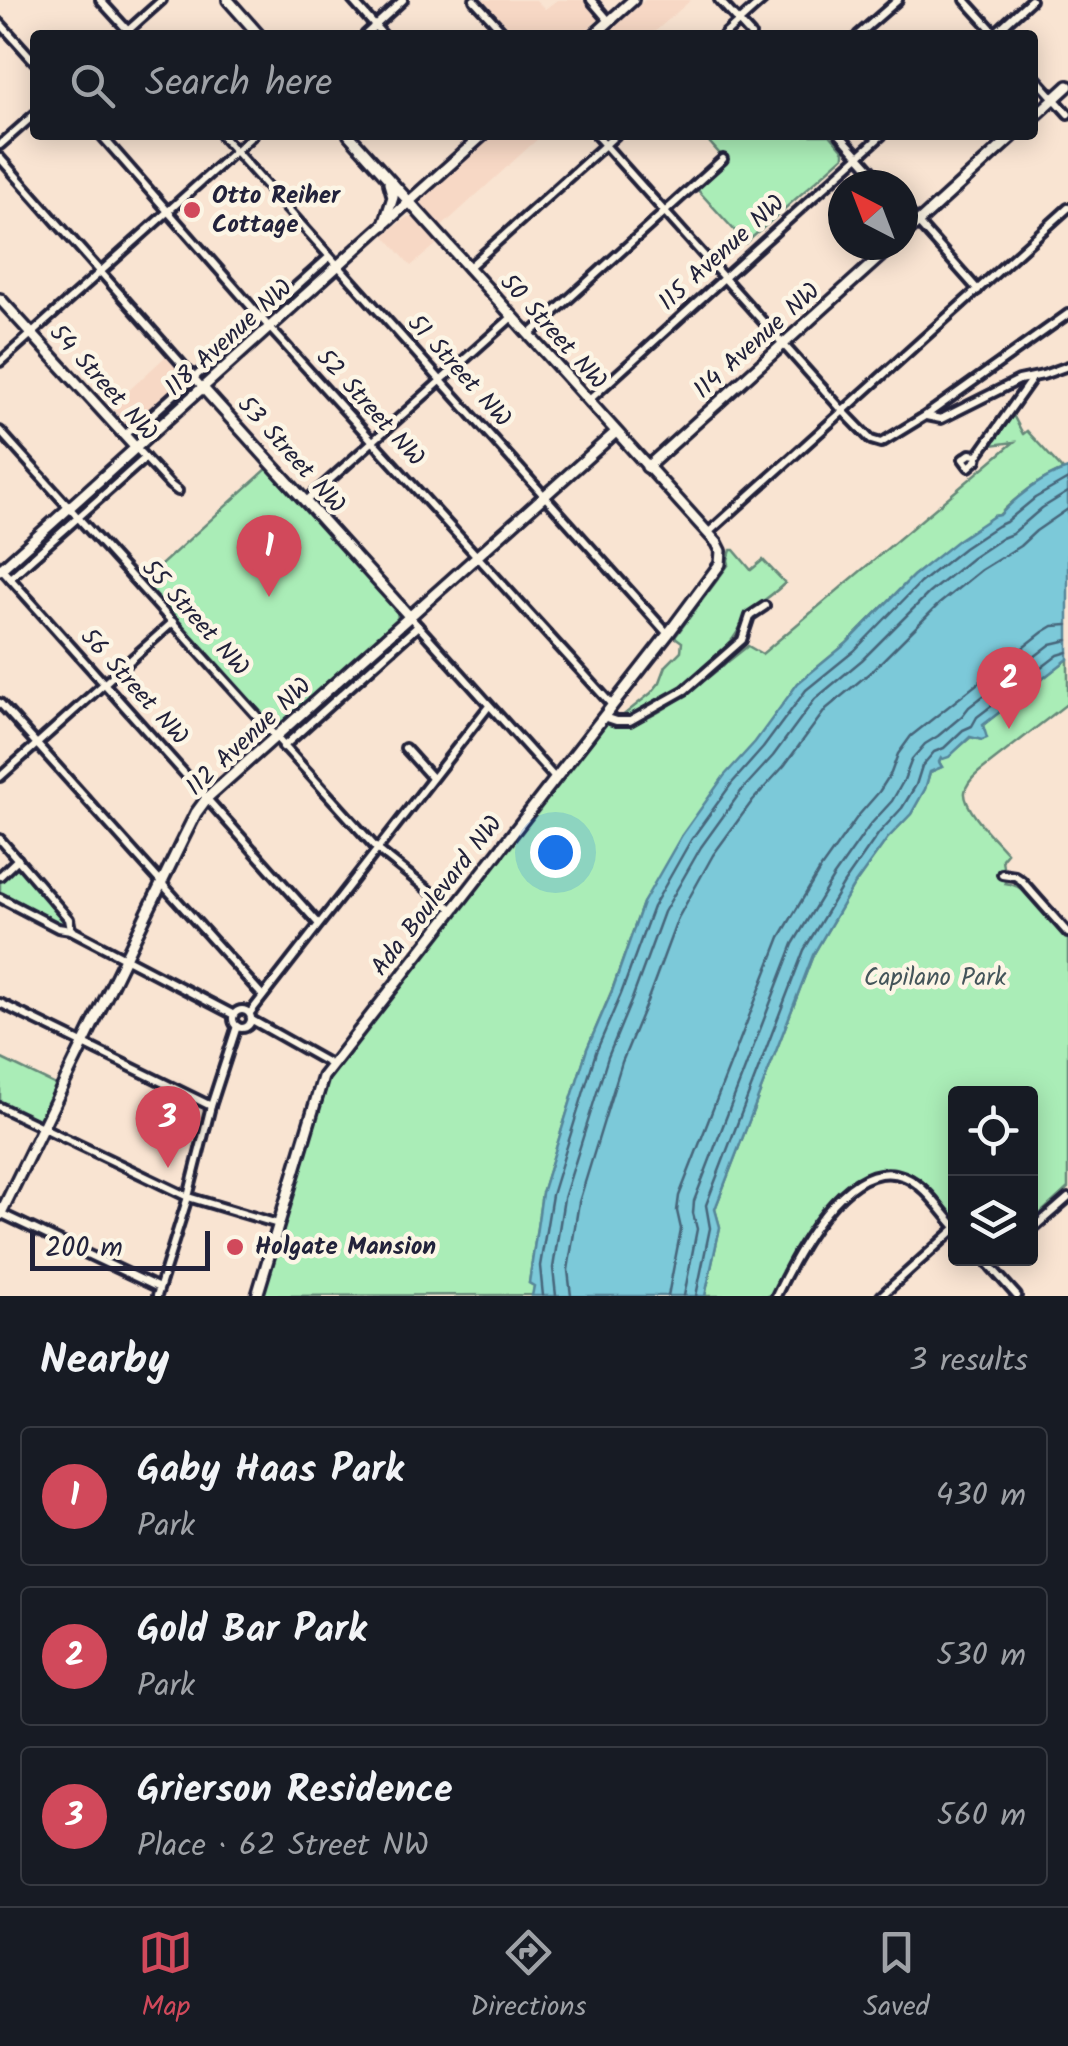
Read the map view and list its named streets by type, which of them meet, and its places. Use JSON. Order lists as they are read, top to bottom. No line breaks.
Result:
{"streets":{"main road":["50 Street NW","118 Avenue NW","114 Avenue NW","54 Street NW","53 Street NW","112 Avenue NW","Ada Boulevard NW"],"street":["115 Avenue NW","51 Street NW","52 Street NW","55 Street NW","56 Street NW"]},"crossings":[["115 Avenue NW","50 Street NW"],["50 Street NW","118 Avenue NW"],["50 Street NW","114 Avenue NW"],["50 Street NW","112 Avenue NW"],["50 Street NW","Ada Boulevard NW"],["118 Avenue NW","51 Street NW"],["118 Avenue NW","54 Street NW"],["118 Avenue NW","52 Street NW"],["118 Avenue NW","53 Street NW"],["118 Avenue NW","55 Street NW"],["118 Avenue NW","56 Street NW"],["51 Street NW","112 Avenue NW"],["51 Street NW","Ada Boulevard NW"],["52 Street NW","112 Avenue NW"],["52 Street NW","Ada Boulevard NW"],["53 Street NW","112 Avenue NW"],["53 Street NW","Ada Boulevard NW"],["55 Street NW","112 Avenue NW"],["55 Street NW","Ada Boulevard NW"],["56 Street NW","112 Avenue NW"]],"parks":["Capilano Park"],"places":["Otto Reiher Cottage","Holgate Mansion"],"scale_bar":"200 m","north":"top left","page":{"search":"Search here","pins":["1","2","3"],"scale":"200 m","heading":["Nearby","3 results"],"list":[{"mark":"1","name":"Gaby Haas Park","note":"Park","value":"430 m"},{"mark":"2","name":"Gold Bar Park","note":"Park","value":"530 m"},{"mark":"3","name":"Grierson Residence","note":"Place · 62 Street NW","value":"560 m"}],"nav":["Map","Directions","Saved"]}}
